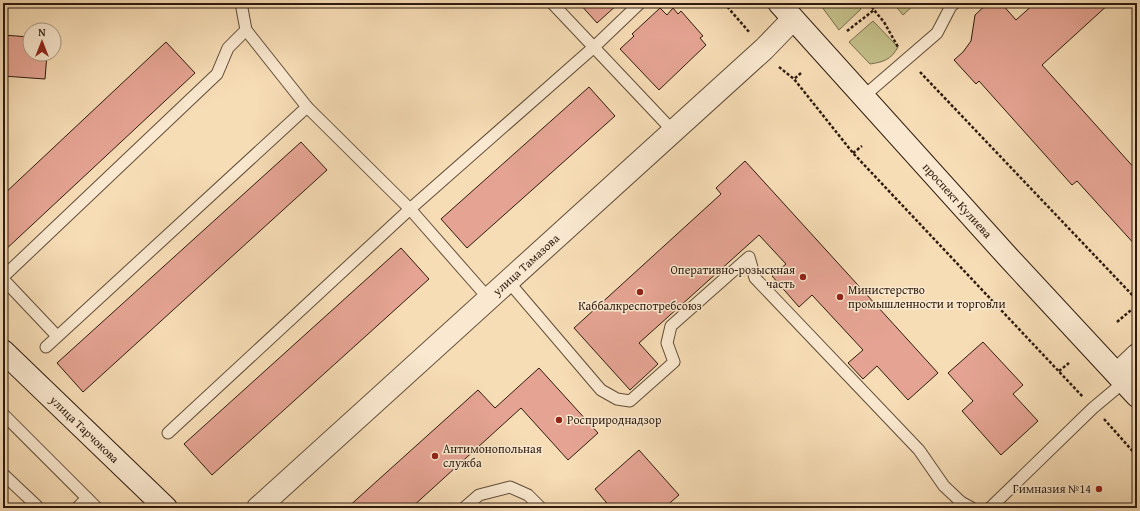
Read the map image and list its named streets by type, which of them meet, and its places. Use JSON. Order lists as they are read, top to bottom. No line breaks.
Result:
{"streets":{"street":["проспект Кулиева","улица Тамазова","улица Тарчокова"]},"crossings":[["проспект Кулиева","улица Тамазова"]],"places":["Оперативно-розыскная часть","Каббалкреспотребсоюз","Министерство промышленности и торговли","Росприроднадзор","Антимонопольная служба","Гимназия №14"],"north":"top"}
